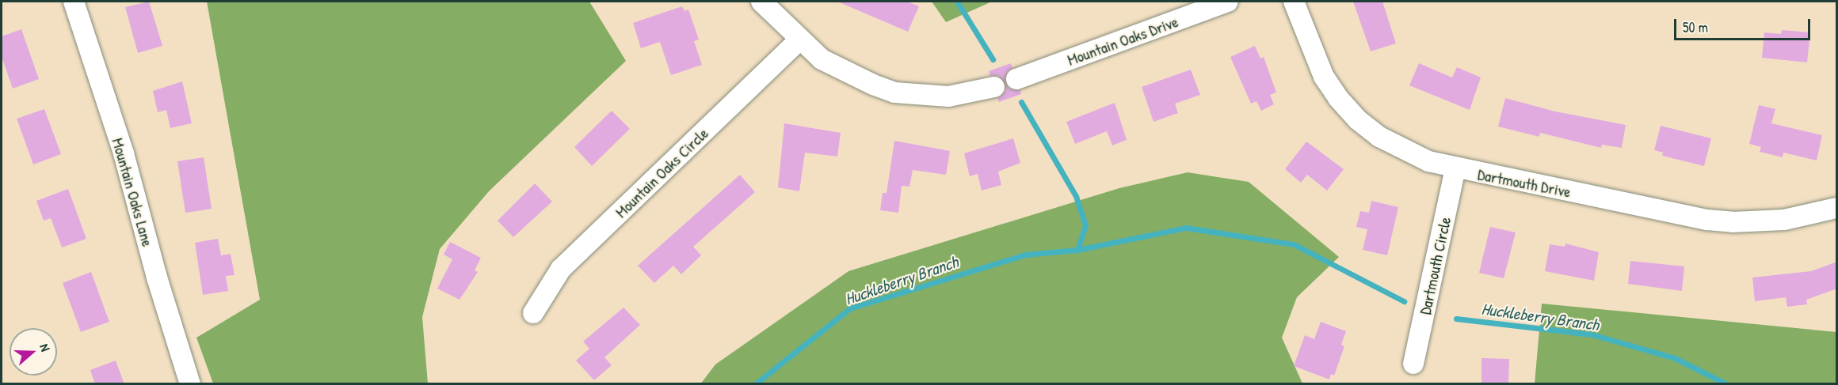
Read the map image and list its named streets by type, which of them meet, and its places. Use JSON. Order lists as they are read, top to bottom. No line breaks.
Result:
{"streets":{"street":["Mountain Oaks Drive","Mountain Oaks Circle","Dartmouth Drive","Mountain Oaks Lane","Dartmouth Circle"]},"crossings":[["Dartmouth Drive","Dartmouth Circle"]],"water":["Huckleberry Branch"],"scale_bar":"50 m","north":"right"}
